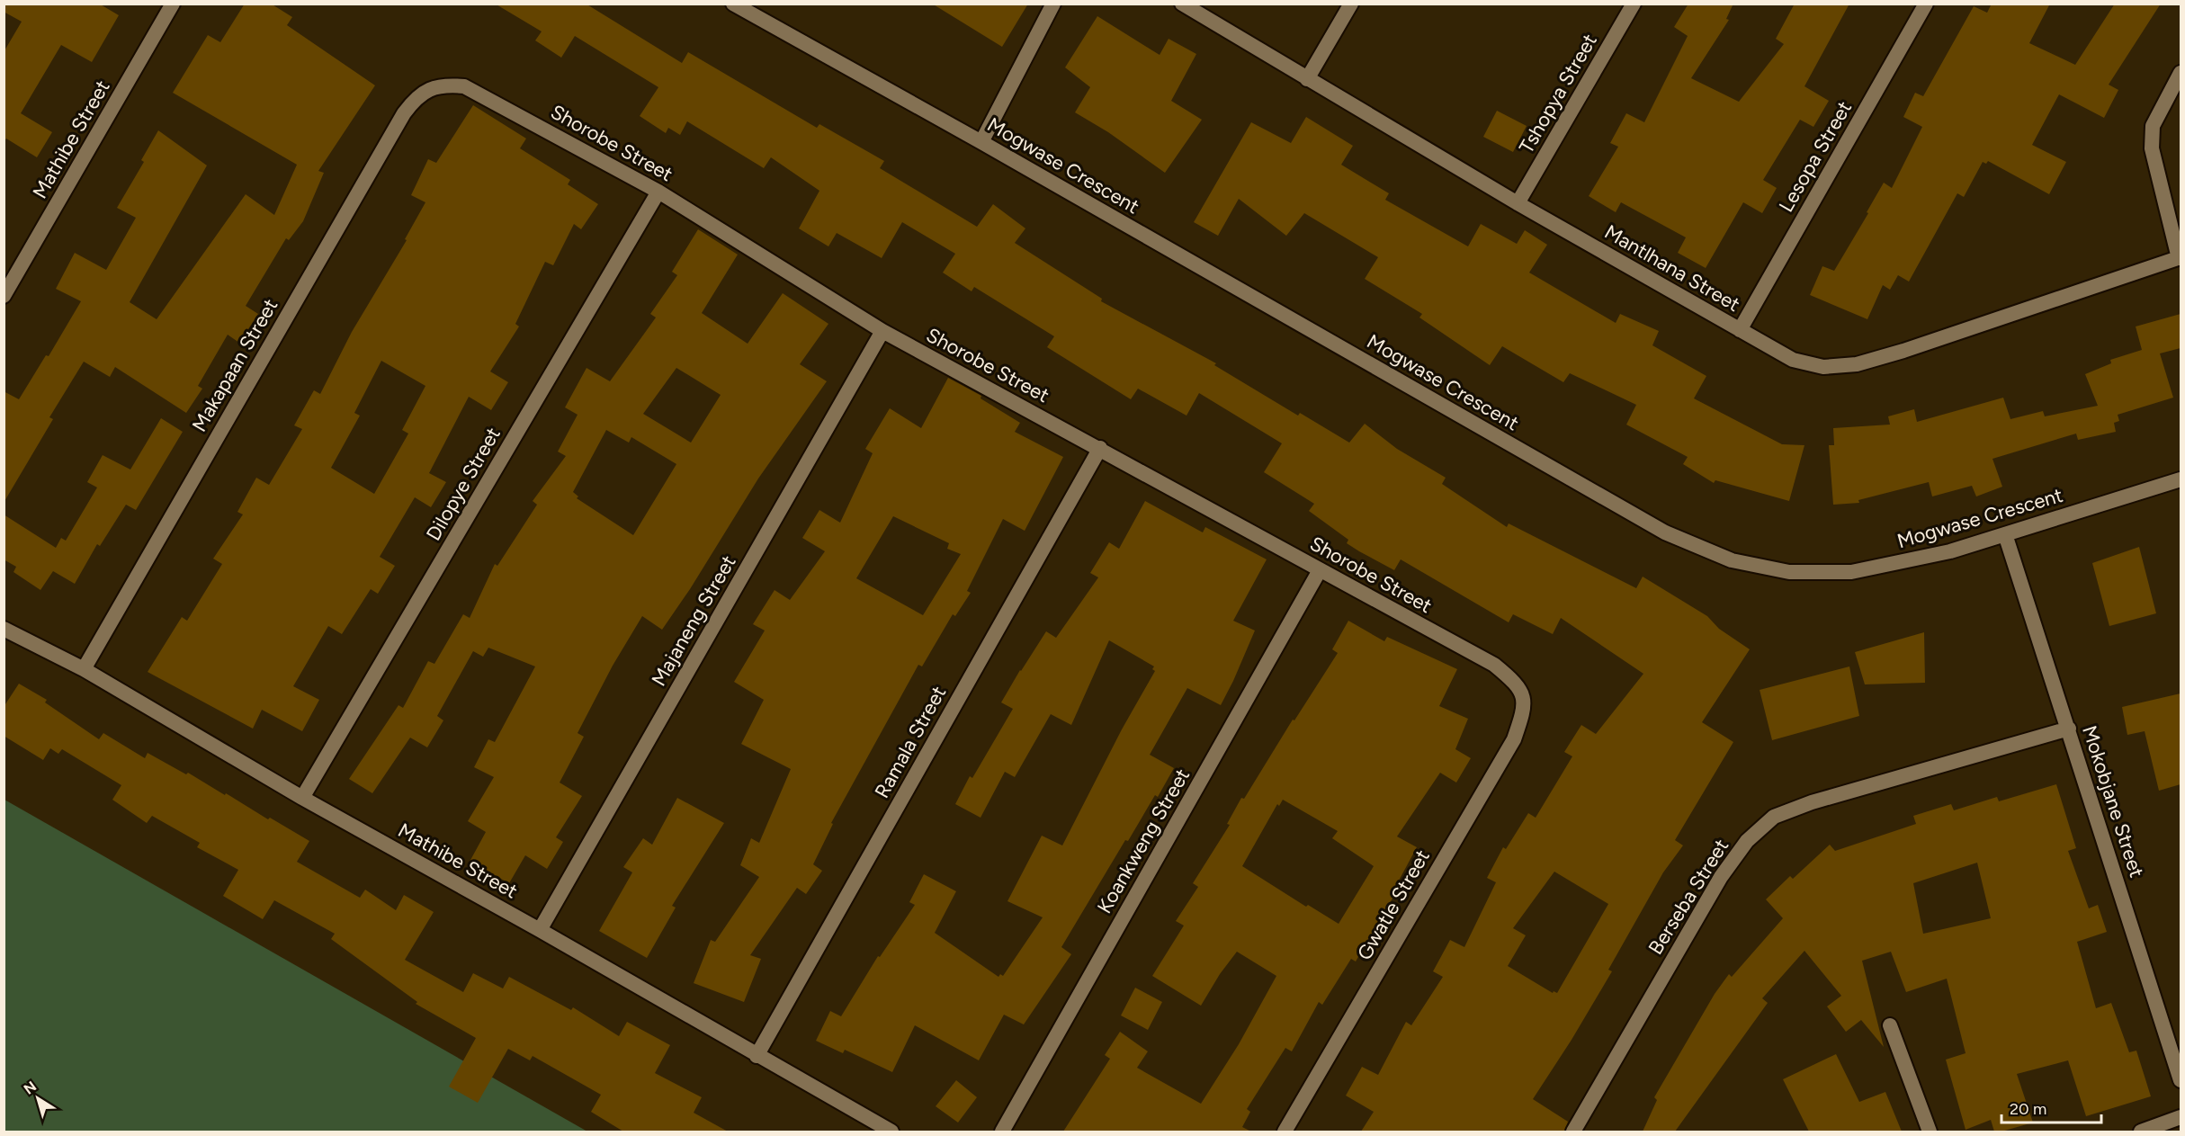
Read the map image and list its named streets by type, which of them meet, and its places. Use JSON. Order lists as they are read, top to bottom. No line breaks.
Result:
{"streets":{"street":["Tshopya Street","Mathibe Street","Shorobe Street","Lesopa Street","Mogwase Crescent","Mantlhana Street","Makapaan Street","Dilopye Street","Majaneng Street","Ramala Street","Mokobjane Street","Koankweng Street","Berseba Street","Gwatle Street"]},"crossings":[["Tshopya Street","Mantlhana Street"],["Mathibe Street","Makapaan Street"],["Mathibe Street","Dilopye Street"],["Mathibe Street","Majaneng Street"],["Mathibe Street","Ramala Street"],["Shorobe Street","Makapaan Street"],["Shorobe Street","Dilopye Street"],["Shorobe Street","Majaneng Street"],["Shorobe Street","Ramala Street"],["Shorobe Street","Koankweng Street"],["Shorobe Street","Gwatle Street"],["Lesopa Street","Mantlhana Street"],["Mogwase Crescent","Mokobjane Street"],["Mokobjane Street","Berseba Street"]],"scale_bar":"20 m","north":"top left"}
